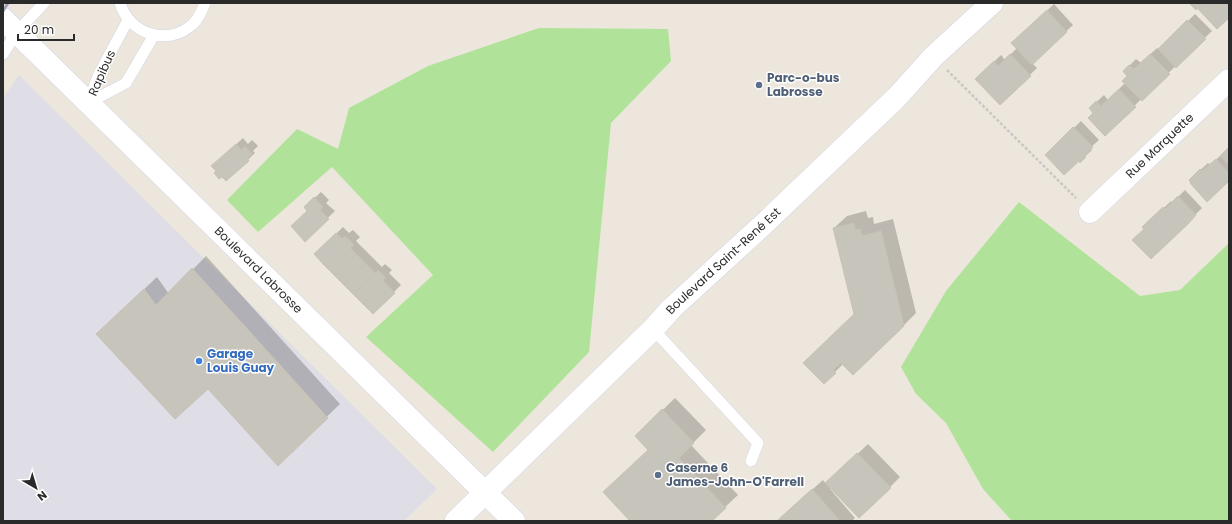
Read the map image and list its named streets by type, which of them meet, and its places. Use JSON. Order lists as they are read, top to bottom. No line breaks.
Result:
{"streets":{"street":["Rue Marquette","Boulevard Saint-René Est","Boulevard Labrosse"],"lane":["Rapibus"]},"crossings":[["Rapibus","Boulevard Labrosse"],["Boulevard Saint-René Est","Boulevard Labrosse"]],"places":["Parc-o-bus Labrosse","Garage Louis Guay","Caserne 6 James-John-O'Farrell"],"scale_bar":"20 m","north":"bottom right"}
